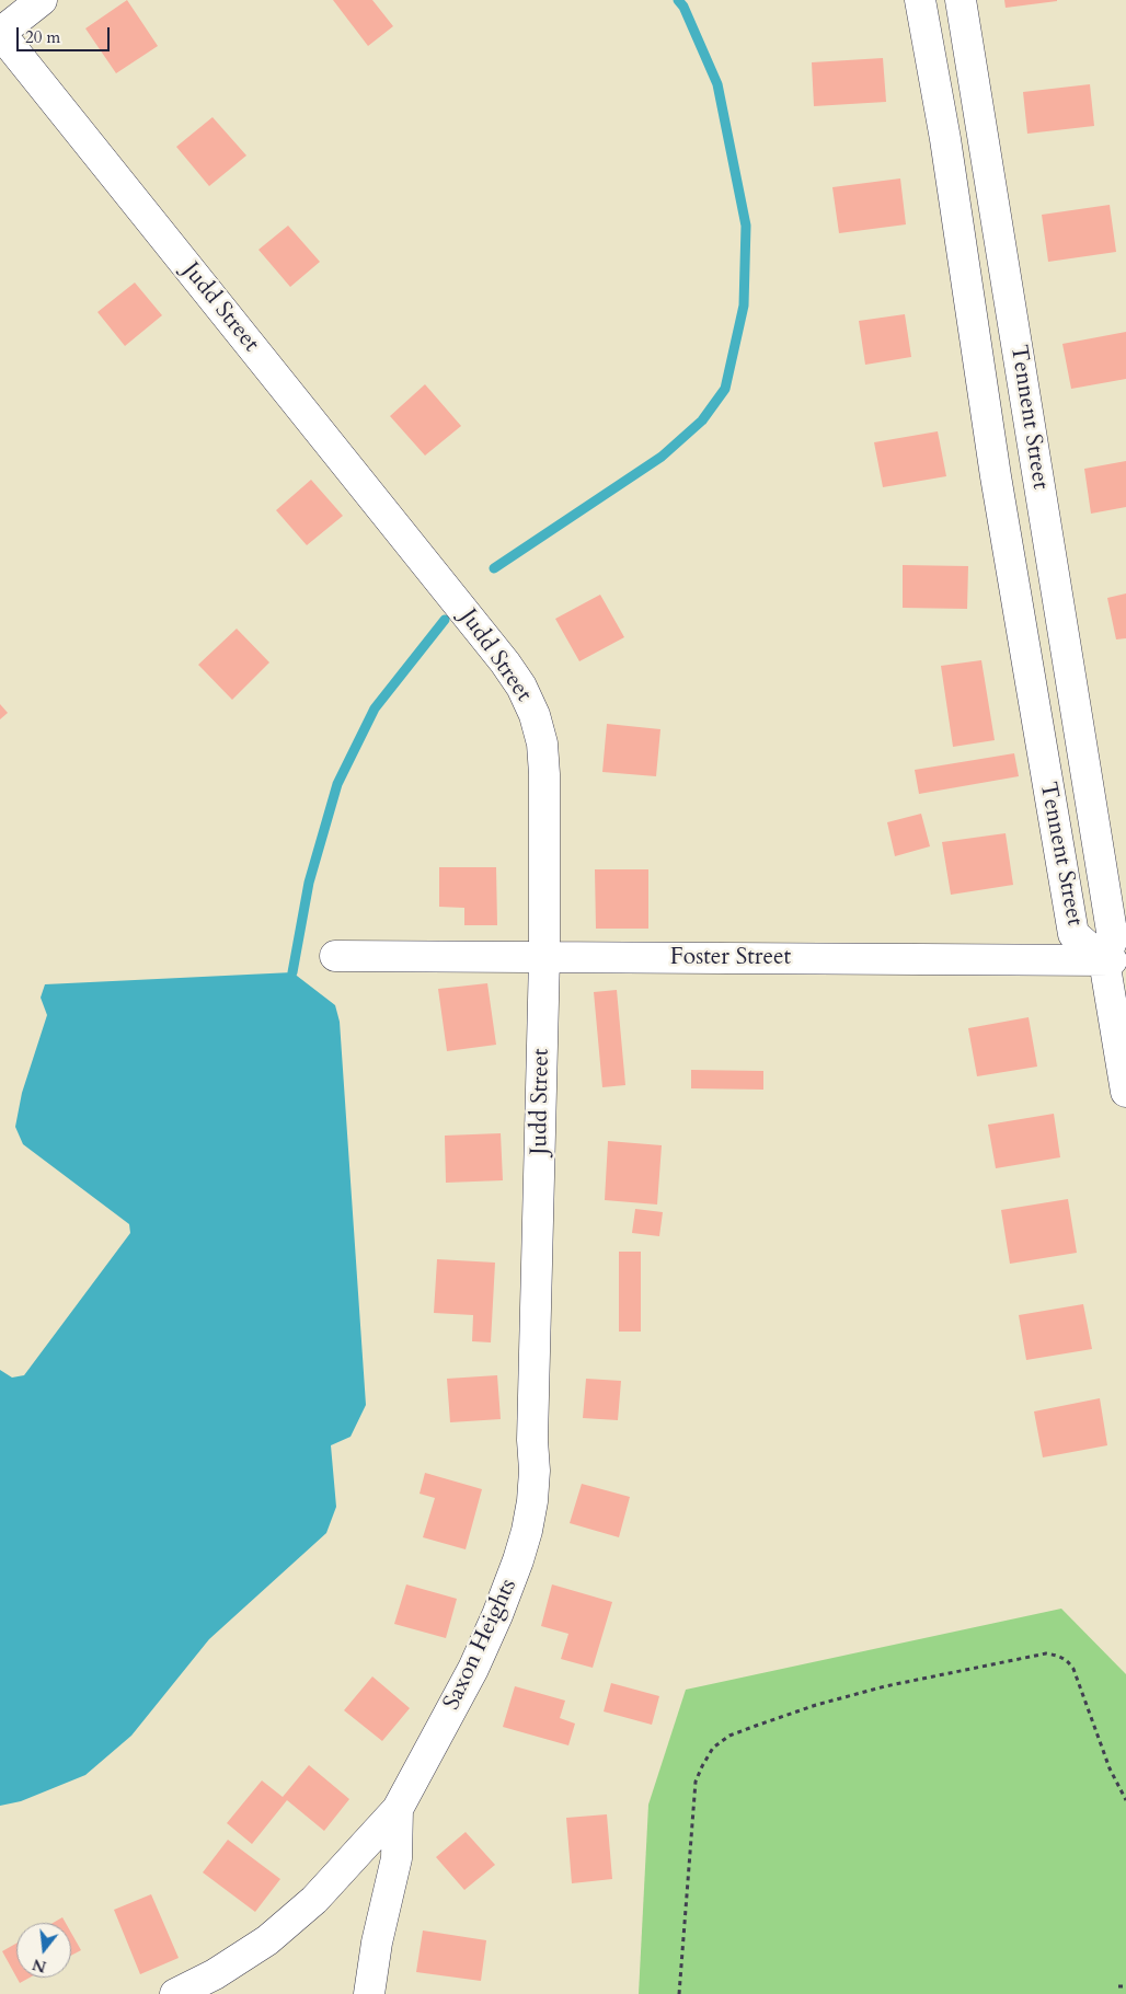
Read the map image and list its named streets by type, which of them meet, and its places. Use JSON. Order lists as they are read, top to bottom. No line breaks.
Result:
{"streets":{"street":["Judd Street","Tennent Street","Foster Street","Saxon Heights"]},"crossings":[["Judd Street","Foster Street"],["Judd Street","Saxon Heights"],["Tennent Street","Foster Street"]],"scale_bar":"20 m","north":"bottom"}
